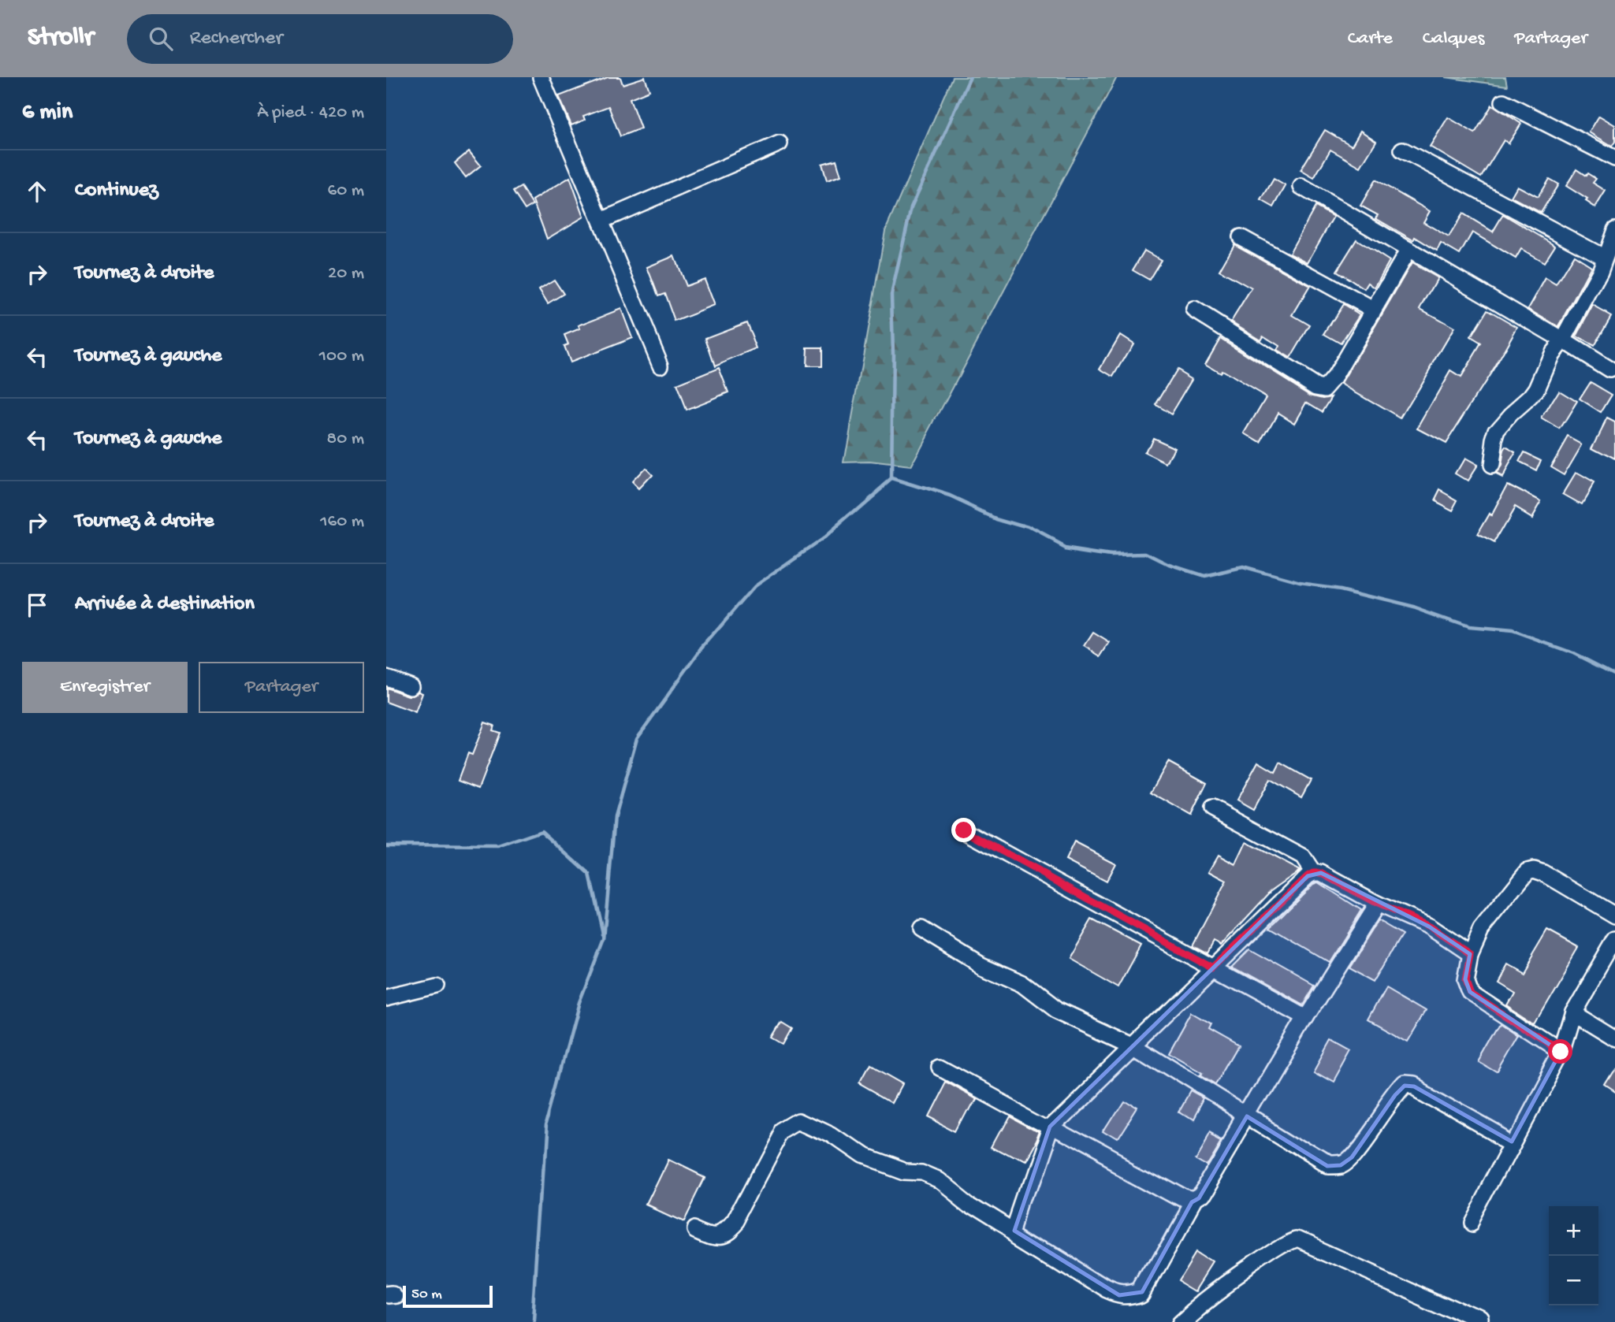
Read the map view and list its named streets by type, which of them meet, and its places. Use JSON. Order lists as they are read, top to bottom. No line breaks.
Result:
{"scale_bar":"50 m","page":{"header":"Strollr","search":"Rechercher","nav":["Carte","Calques","Partager"],"heading":["6 min","À pied · 420 m"],"list":[["Continuez","60 m"],["Tournez à droite","20 m"],["Tournez à gauche","100 m"],["Tournez à gauche","80 m"],["Tournez à droite","160 m"],"Arrivée à destination"],"buttons":["Enregistrer","Partager"],"map_buttons":["+","−"],"scale":"50 m"}}
